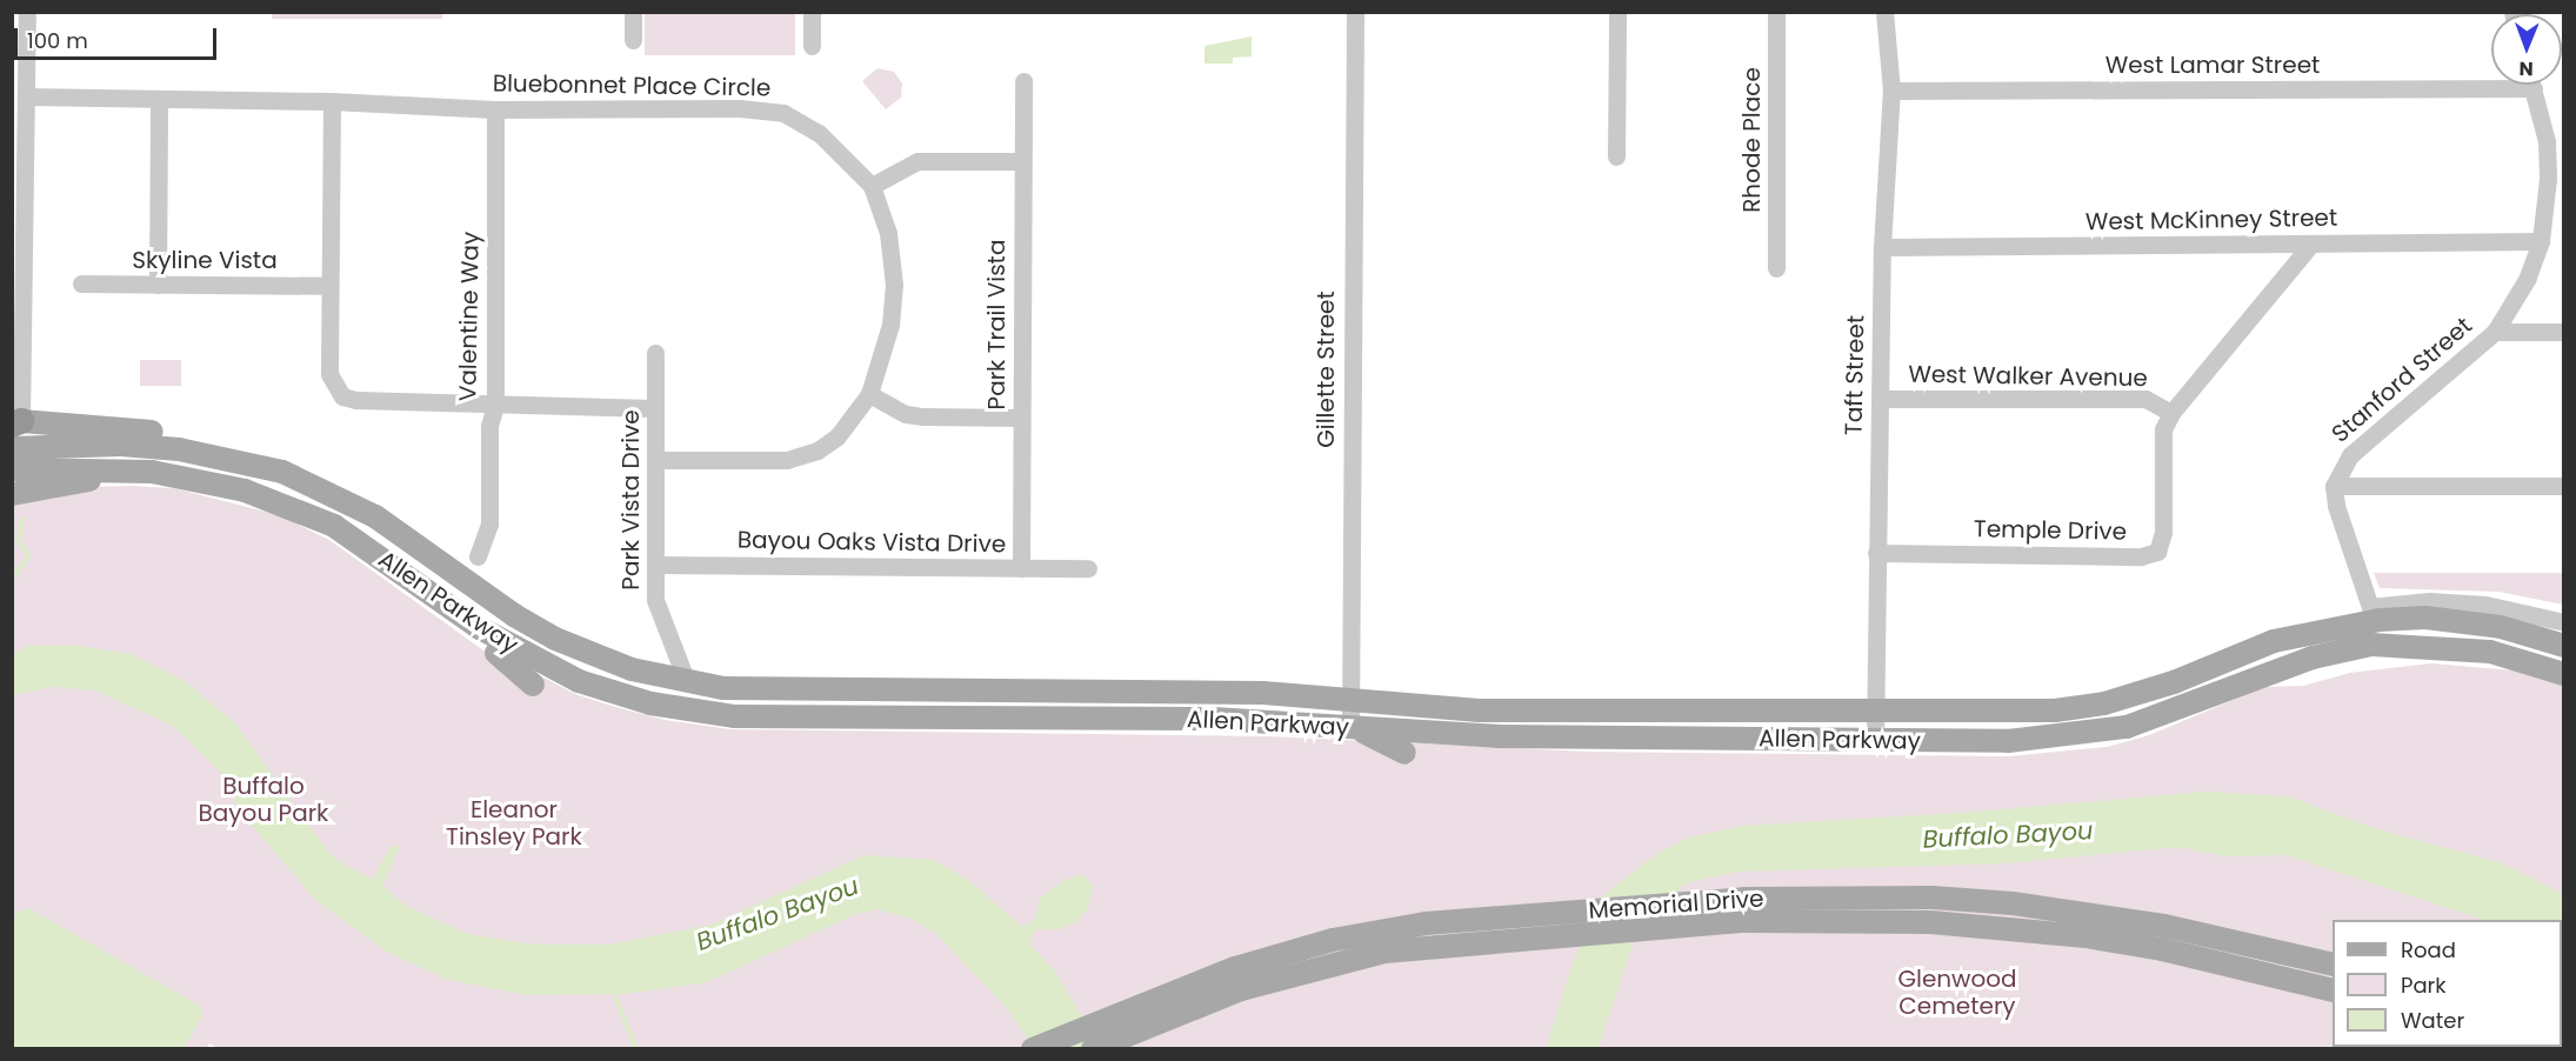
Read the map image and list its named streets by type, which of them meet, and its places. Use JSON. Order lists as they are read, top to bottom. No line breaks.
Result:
{"streets":{"main road":["Allen Parkway","Memorial Drive"],"street":["West Lamar Street","Bluebonnet Place Circle","Rhode Place","West McKinney Street","Skyline Vista","Valentine Way","Park Trail Vista","Gillette Street","Taft Street","West Walker Avenue","Stanford Street","Park Vista Drive","Temple Drive","Bayou Oaks Vista Drive"]},"crossings":[["West Lamar Street","Taft Street"],["West Lamar Street","Stanford Street"],["Bluebonnet Place Circle","Valentine Way"],["Bluebonnet Place Circle","Park Vista Drive"],["West McKinney Street","Taft Street"],["West McKinney Street","Stanford Street"],["West McKinney Street","Temple Drive"],["Park Trail Vista","Bayou Oaks Vista Drive"],["Gillette Street","Allen Parkway"],["Taft Street","West Walker Avenue"],["Taft Street","Temple Drive"],["Taft Street","Allen Parkway"],["West Walker Avenue","Temple Drive"],["Park Vista Drive","Bayou Oaks Vista Drive"],["Park Vista Drive","Allen Parkway"]],"water":["Buffalo Bayou"],"parks":["Buffalo Bayou Park","Eleanor Tinsley Park","Glenwood Cemetery"],"legend":["Road","Park","Water"],"scale_bar":"100 m","north":"bottom"}
